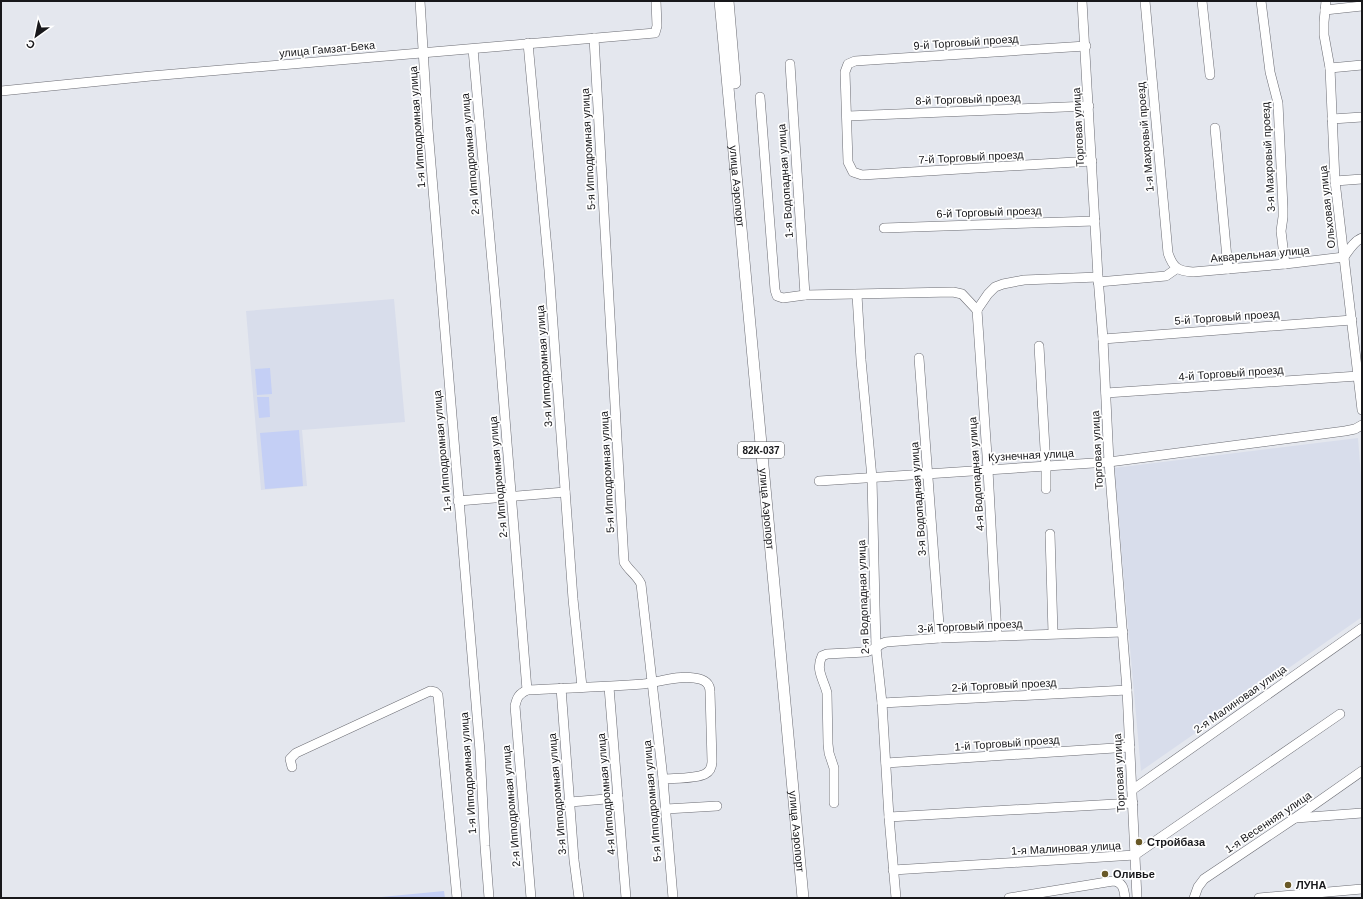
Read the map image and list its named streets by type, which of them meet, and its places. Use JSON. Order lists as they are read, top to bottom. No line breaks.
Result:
{"streets":{"main road":["улица Аэропорт","82К-037"],"street":["9-й Торговый проезд","улица Гамзат-Бека","8-й Торговый проезд","1-я Ипподромная улица","Торговая улица","1-я Махровый проезд","5-я Ипподромная улица","2-я Ипподромная улица","7-й Торговый проезд","3-я Махровый проезд","1-я Водопадная улица","Ольховая улица","6-й Торговый проезд","Акварельная улица","5-й Торговый проезд","3-я Ипподромная улица","4-й Торговый проезд","Кузнечная улица","4-я Водопадная улица","3-я Водопадная улица","2-я Водопадная улица","3-й Торговый проезд","2-й Торговый проезд","2-я Малиновая улица","1-й Торговый проезд","4-я Ипподромная улица","1-я Весенняя улица","1-я Малиновая улица"]},"crossings":[["9-й Торговый проезд","8-й Торговый проезд"],["9-й Торговый проезд","Торговая улица"],["9-й Торговый проезд","7-й Торговый проезд"],["улица Гамзат-Бека","1-я Ипподромная улица"],["улица Гамзат-Бека","5-я Ипподромная улица"],["улица Гамзат-Бека","2-я Ипподромная улица"],["улица Гамзат-Бека","3-я Ипподромная улица"],["8-й Торговый проезд","Торговая улица"],["8-й Торговый проезд","7-й Торговый проезд"],["Торговая улица","7-й Торговый проезд"],["Торговая улица","6-й Торговый проезд"],["Торговая улица","5-й Торговый проезд"],["Торговая улица","4-й Торговый проезд"],["Торговая улица","Кузнечная улица"],["Торговая улица","3-й Торговый проезд"],["Торговая улица","2-й Торговый проезд"],["Торговая улица","2-я Малиновая улица"],["Торговая улица","1-й Торговый проезд"],["Торговая улица","1-я Малиновая улица"],["1-я Махровый проезд","Акварельная улица"],["3-я Махровый проезд","Акварельная улица"],["Ольховая улица","Акварельная улица"],["Ольховая улица","5-й Торговый проезд"],["Ольховая улица","4-й Торговый проезд"],["Кузнечная улица","4-я Водопадная улица"],["Кузнечная улица","3-я Водопадная улица"],["Кузнечная улица","2-я Водопадная улица"],["4-я Водопадная улица","3-й Торговый проезд"],["3-я Водопадная улица","3-й Торговый проезд"],["2-я Водопадная улица","3-й Торговый проезд"],["2-я Водопадная улица","2-й Торговый проезд"],["2-я Водопадная улица","1-й Торговый проезд"],["2-я Водопадная улица","1-я Малиновая улица"]],"places":["Стройбаза","Оливье","ЛУНА"],"north":"bottom left"}
